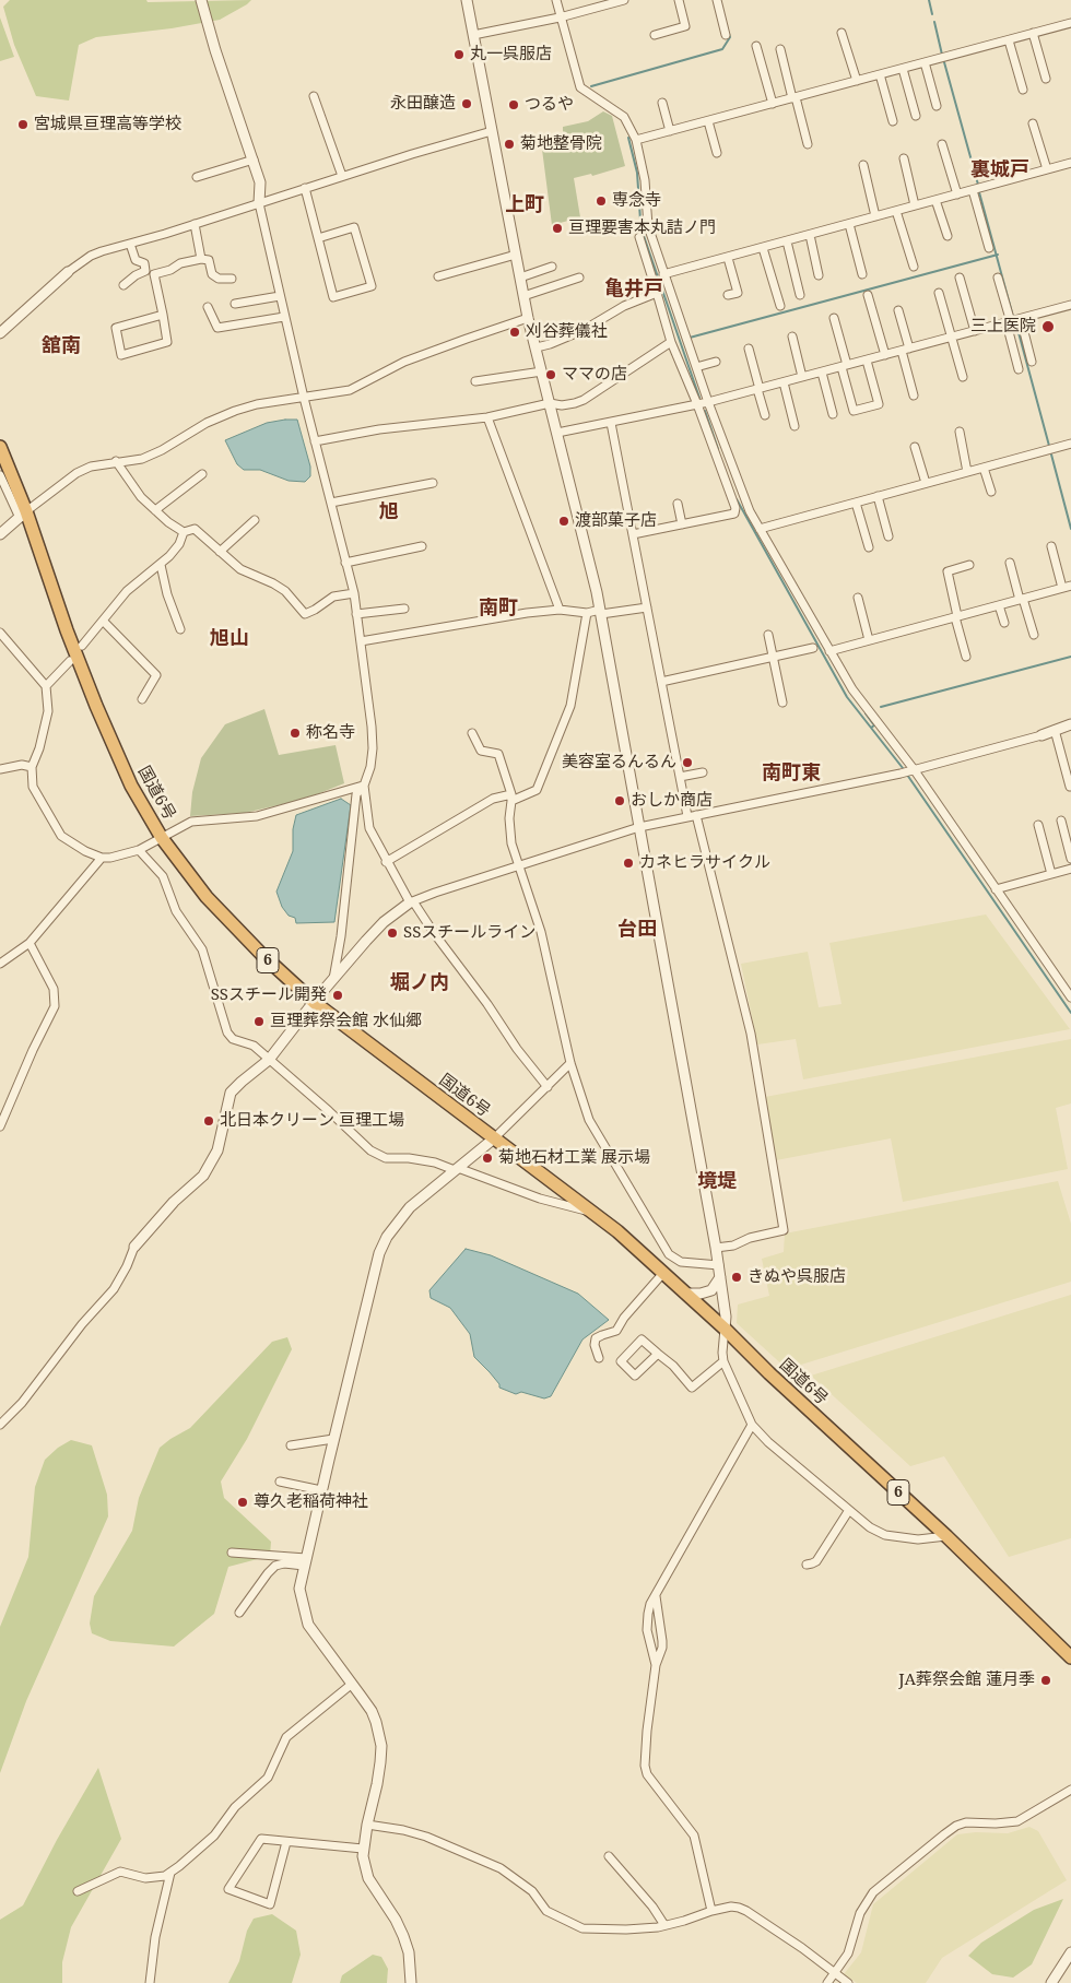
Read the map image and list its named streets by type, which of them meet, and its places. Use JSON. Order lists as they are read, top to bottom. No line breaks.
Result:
{"streets":{"highway":["国道6号","6"]},"districts":["裏城戸","上町","亀井戸","舘南","旭","南町","旭山","南町東","台田","堀ノ内","境堤"],"places":["丸一呉服店","永田醸造","つるや","宮城県亘理高等学校","菊地整骨院","専念寺","亘理要害本丸詰ノ門","三上医院","刈谷葬儀社","ママの店","渡部菓子店","称名寺","美容室るんるん","おしか商店","カネヒラサイクル","SSスチールライン","SSスチール開発","亘理葬祭会館 水仙郷","北日本クリーン 亘理工場","菊地石材工業 展示場","きぬや呉服店","尊久老稲荷神社","JA葬祭会館 蓮月季"]}
